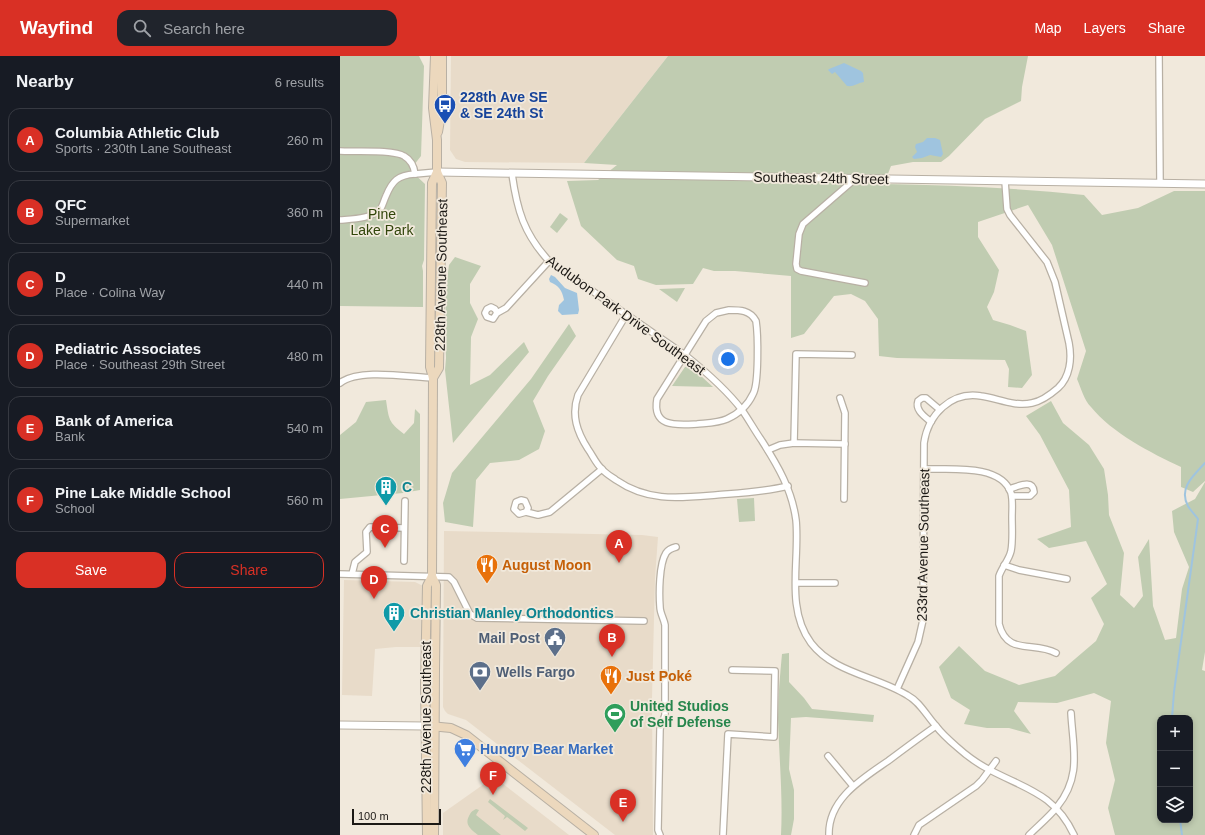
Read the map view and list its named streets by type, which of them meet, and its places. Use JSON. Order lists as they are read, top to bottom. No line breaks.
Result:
{"streets":{"main road":["228th Avenue Southeast"],"street":["Southeast 24th Street","Audubon Park Drive Southeast","233rd Avenue Southeast"]},"crossings":[["Southeast 24th Street","228th Avenue Southeast"],["Southeast 24th Street","Audubon Park Drive Southeast"],["Audubon Park Drive Southeast","233rd Avenue Southeast"]],"parks":["Pine Lake Park"],"places":{"bus stop":["228th Ave SE & SE 24th St"],"building":["C","Christian Manley Orthodontics"],"restaurant":["August Moon","Just Poké"],"public building":["Mail Post"],"bank":["Wells Fargo"],"sports":["United Studios of Self Defense"],"supermarket":["Hungry Bear Market"]},"scale_bar":"100 m","page":{"header":"Wayfind","search":"Search here","nav":["Map","Layers","Share"],"heading":["Nearby","6 results"],"list":[{"mark":"A","name":"Columbia Athletic Club","note":"Sports · 230th Lane Southeast","value":"260 m"},{"mark":"B","name":"QFC","note":"Supermarket","value":"360 m"},{"mark":"C","name":"D","note":"Place · Colina Way","value":"440 m"},{"mark":"D","name":"Pediatric Associates","note":"Place · Southeast 29th Street","value":"480 m"},{"mark":"E","name":"Bank of America","note":"Bank","value":"540 m"},{"mark":"F","name":"Pine Lake Middle School","note":"School","value":"560 m"}],"pins":["C","A","D","B","F","E"],"buttons":["Save","Share"],"map_buttons":["+","−"],"scale":"100 m"}}
